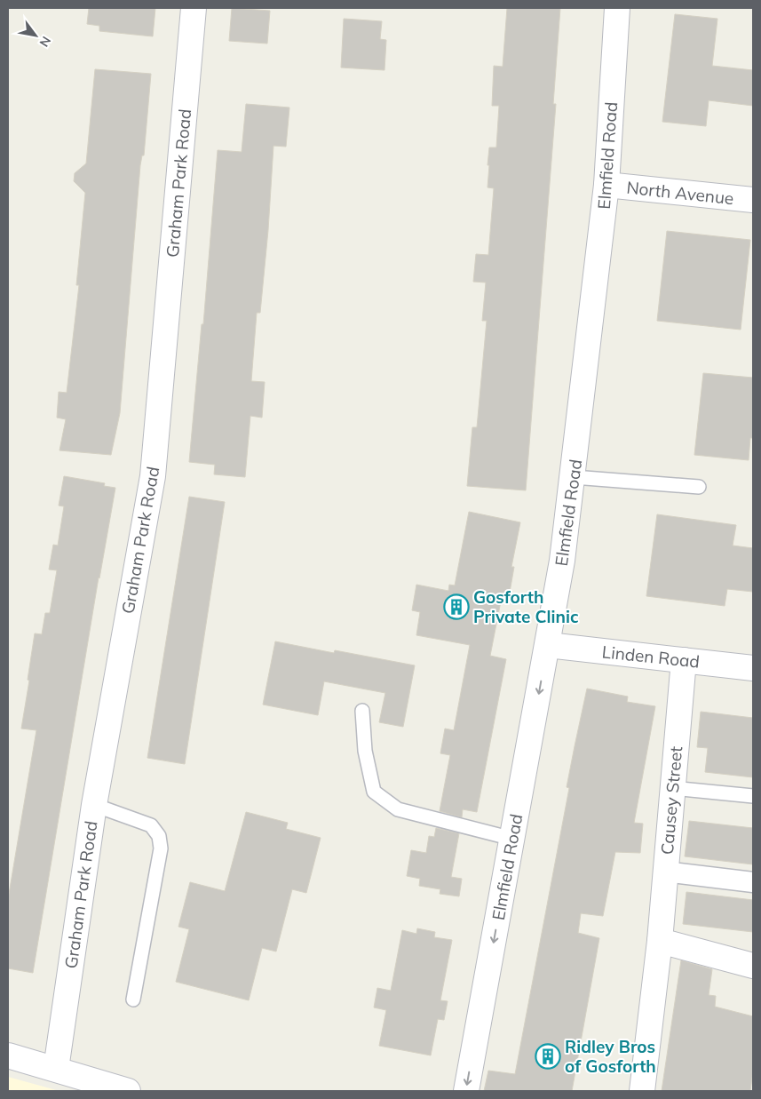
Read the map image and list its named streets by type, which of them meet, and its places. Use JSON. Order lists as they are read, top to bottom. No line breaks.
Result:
{"streets":{"street":["Elmfield Road","Graham Park Road","North Avenue","Linden Road","Causey Street"]},"crossings":[["Elmfield Road","North Avenue"],["Elmfield Road","Linden Road"],["Linden Road","Causey Street"]],"one_way":["Elmfield Road"],"places":{"building":["Gosforth Private Clinic","Ridley Bros of Gosforth"]},"north":"bottom right"}
